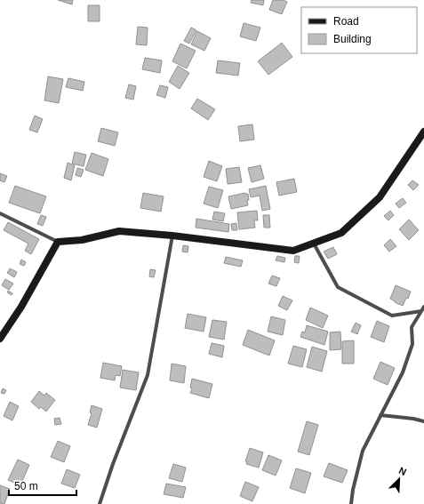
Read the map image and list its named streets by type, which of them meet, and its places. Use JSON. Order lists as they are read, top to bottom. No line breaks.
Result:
{"legend":["Road","Building"],"scale_bar":"50 m","north":"top right"}
